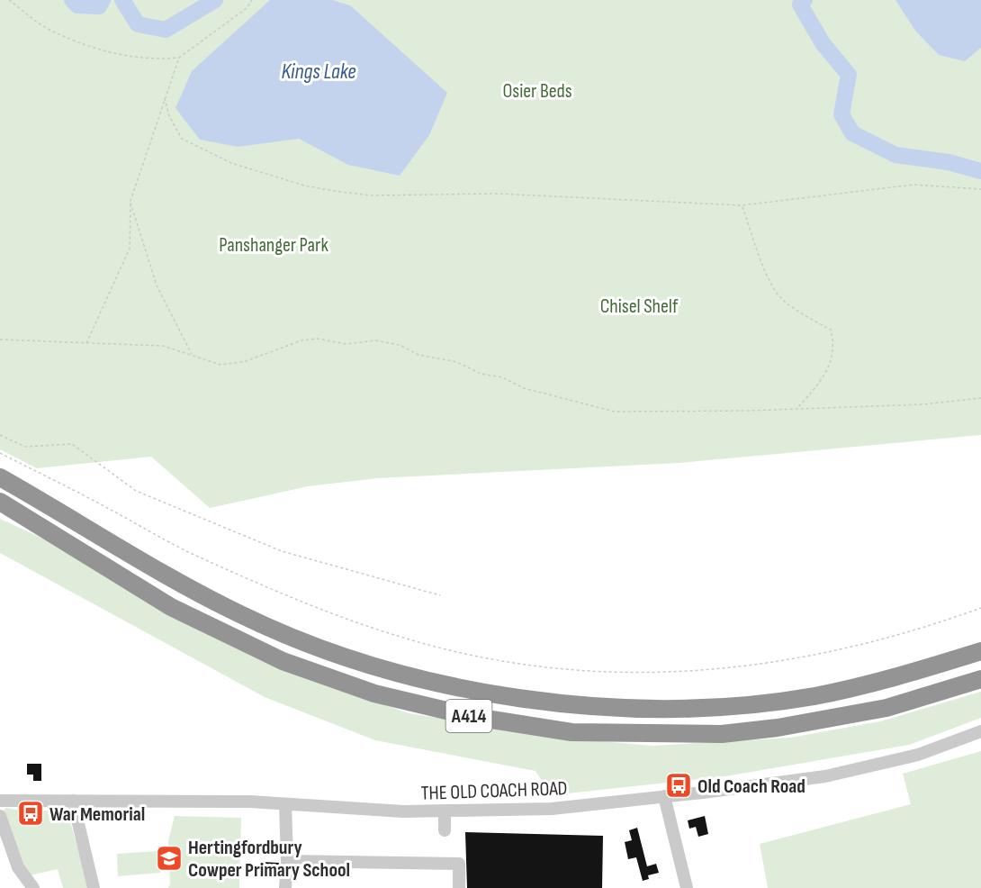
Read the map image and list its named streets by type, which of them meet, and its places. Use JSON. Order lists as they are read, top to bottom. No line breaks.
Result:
{"streets":{"highway":["A414"],"street":["THE OLD COACH ROAD"]},"water":["Kings Lake"],"parks":["Osier Beds","Panshanger Park","Chisel Shelf"],"places":{"bus stop":["Old Coach Road","War Memorial"],"school or university":["Hertingfordbury Cowper Primary School"]}}
